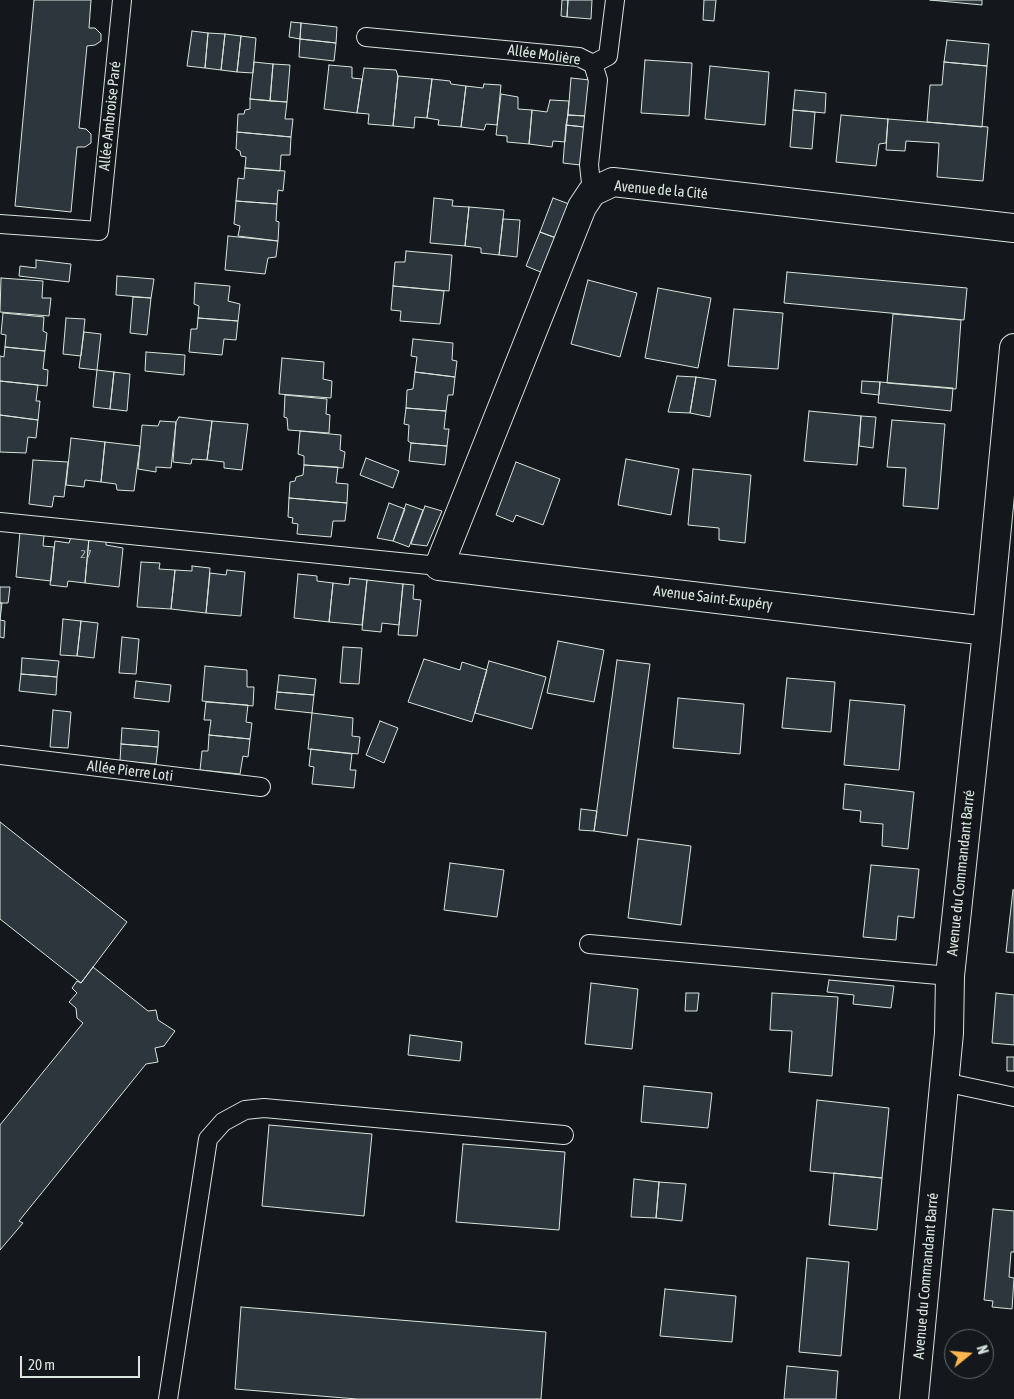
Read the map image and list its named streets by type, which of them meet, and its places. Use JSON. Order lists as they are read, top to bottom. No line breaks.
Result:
{"streets":{"street":["Avenue de la Cité","Avenue Saint-Exupéry","Avenue du Commandant Barré"],"lane":["Allée Molière","Allée Ambroise Paré","Allée Pierre Loti"]},"crossings":[["Allée Molière","Avenue de la Cité"],["Avenue de la Cité","Avenue Saint-Exupéry"],["Avenue Saint-Exupéry","Avenue du Commandant Barré"]],"house_numbers":["27"],"scale_bar":"20 m","north":"right"}
